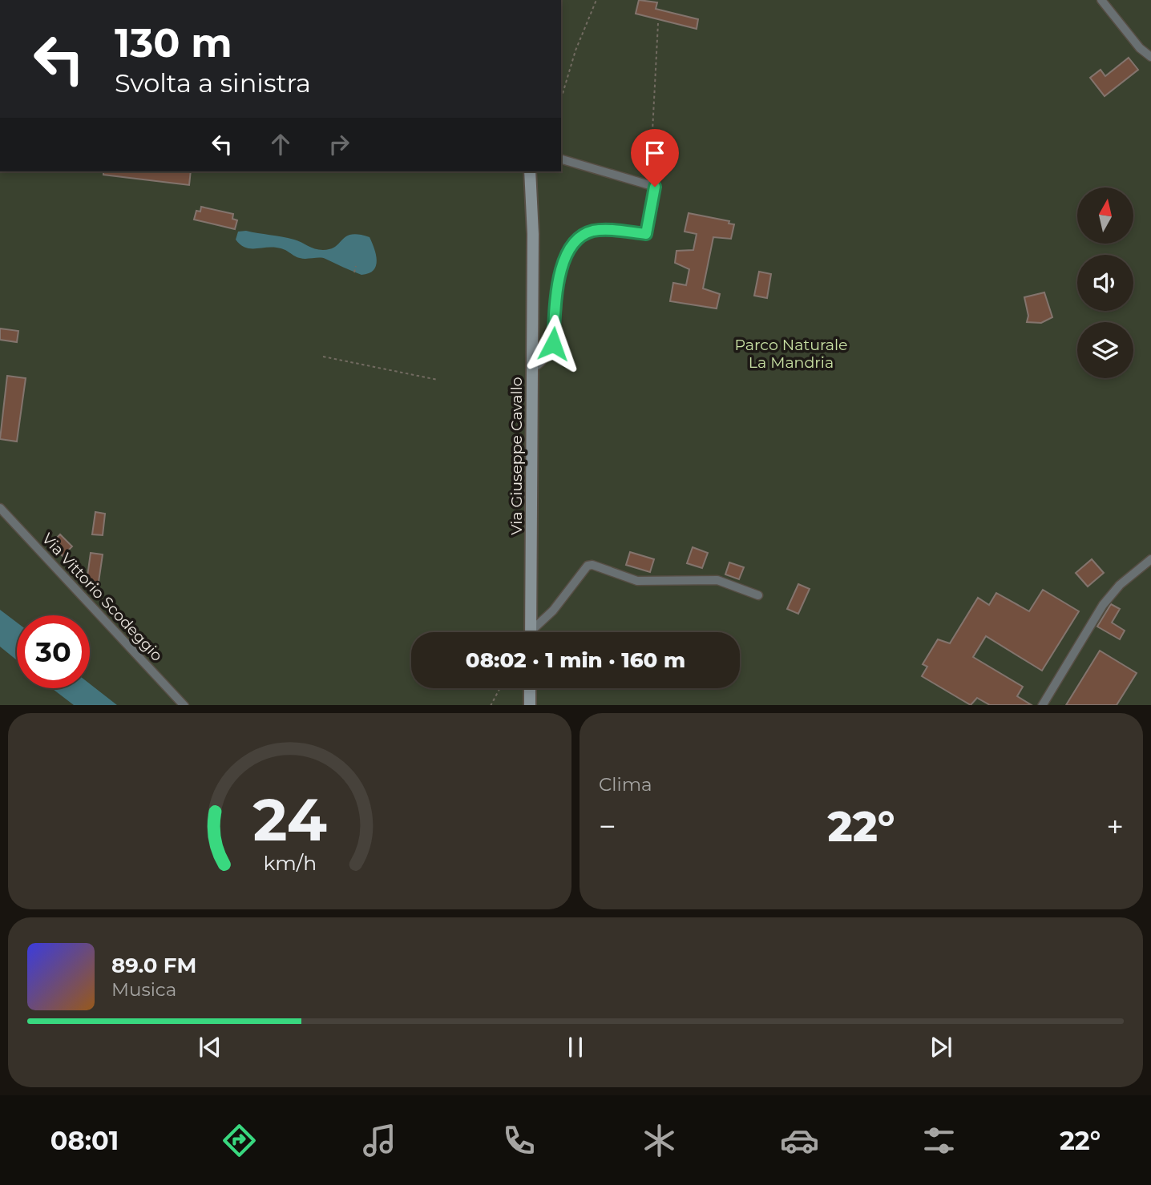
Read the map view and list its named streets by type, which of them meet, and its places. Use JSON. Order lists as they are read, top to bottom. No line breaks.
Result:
{"streets":{"street":["Via Giuseppe Cavallo","Via Vittorio Scodeggio"]},"parks":["Parco Naturale La Mandria"],"north":"top","page":{"turn":["130 m","Svolta a sinistra"],"limit":"30","trip":"08:02 · 1 min · 160 m","tile":"Clima","heat":["−","22°","+"],"song":["89.0 FM","Musica"],"tabs":["08:01","22°"],"gauge":["24","km/h"]}}
